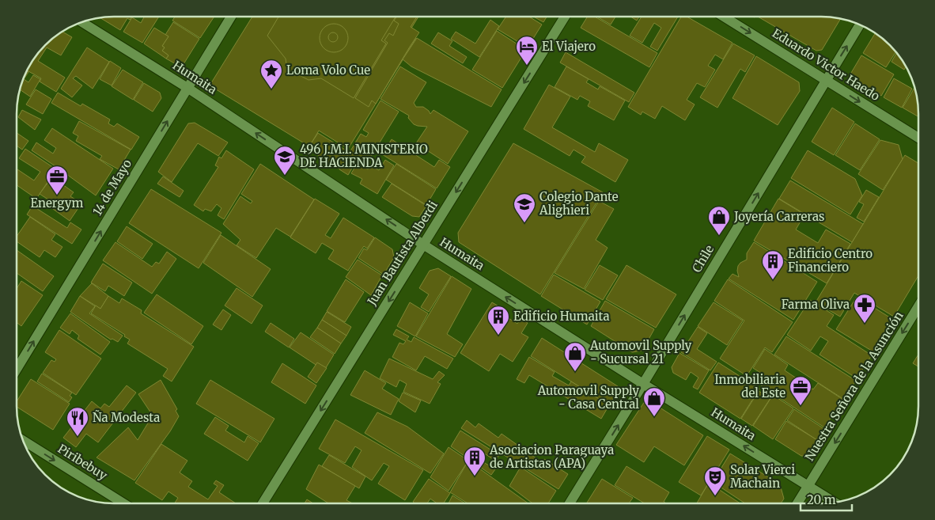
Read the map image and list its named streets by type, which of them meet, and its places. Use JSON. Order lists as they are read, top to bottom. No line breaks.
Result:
{"streets":{"street":["Eduardo Victor Haedo","Humaita","14 de Mayo","Juan Bautista Alberdi","Chile","Nuestra Señora de la Asunción","Piribebuy"]},"crossings":[["Eduardo Victor Haedo","Chile"],["Humaita","14 de Mayo"],["Humaita","Juan Bautista Alberdi"],["Humaita","Chile"],["Humaita","Nuestra Señora de la Asunción"]],"one_way":["Eduardo Victor Haedo","Humaita","14 de Mayo","Juan Bautista Alberdi","Chile","Nuestra Señora de la Asunción","Piribebuy"],"places":{"hotel":["El Viajero"],"place":["Loma Volo Cue"],"school or university":["496 J.M.I. MINISTERIO DE HACIENDA","Colegio Dante Alighieri"],"office":["Energym","Inmobiliaria del Este"],"shop":["Joyería Carreras","Automovil Supply - Sucursal 21","Automovil Supply - Casa Central"],"building":["Ediﬁcio Centro Financiero","Edificio Humaita","Asociacion Paraguaya de Artistas (APA)"],"pharmacy":["Farma Oliva"],"restaurant":["Ña Modesta"],"theatre":["Solar Vierci Machain"]},"scale_bar":"20 m"}
